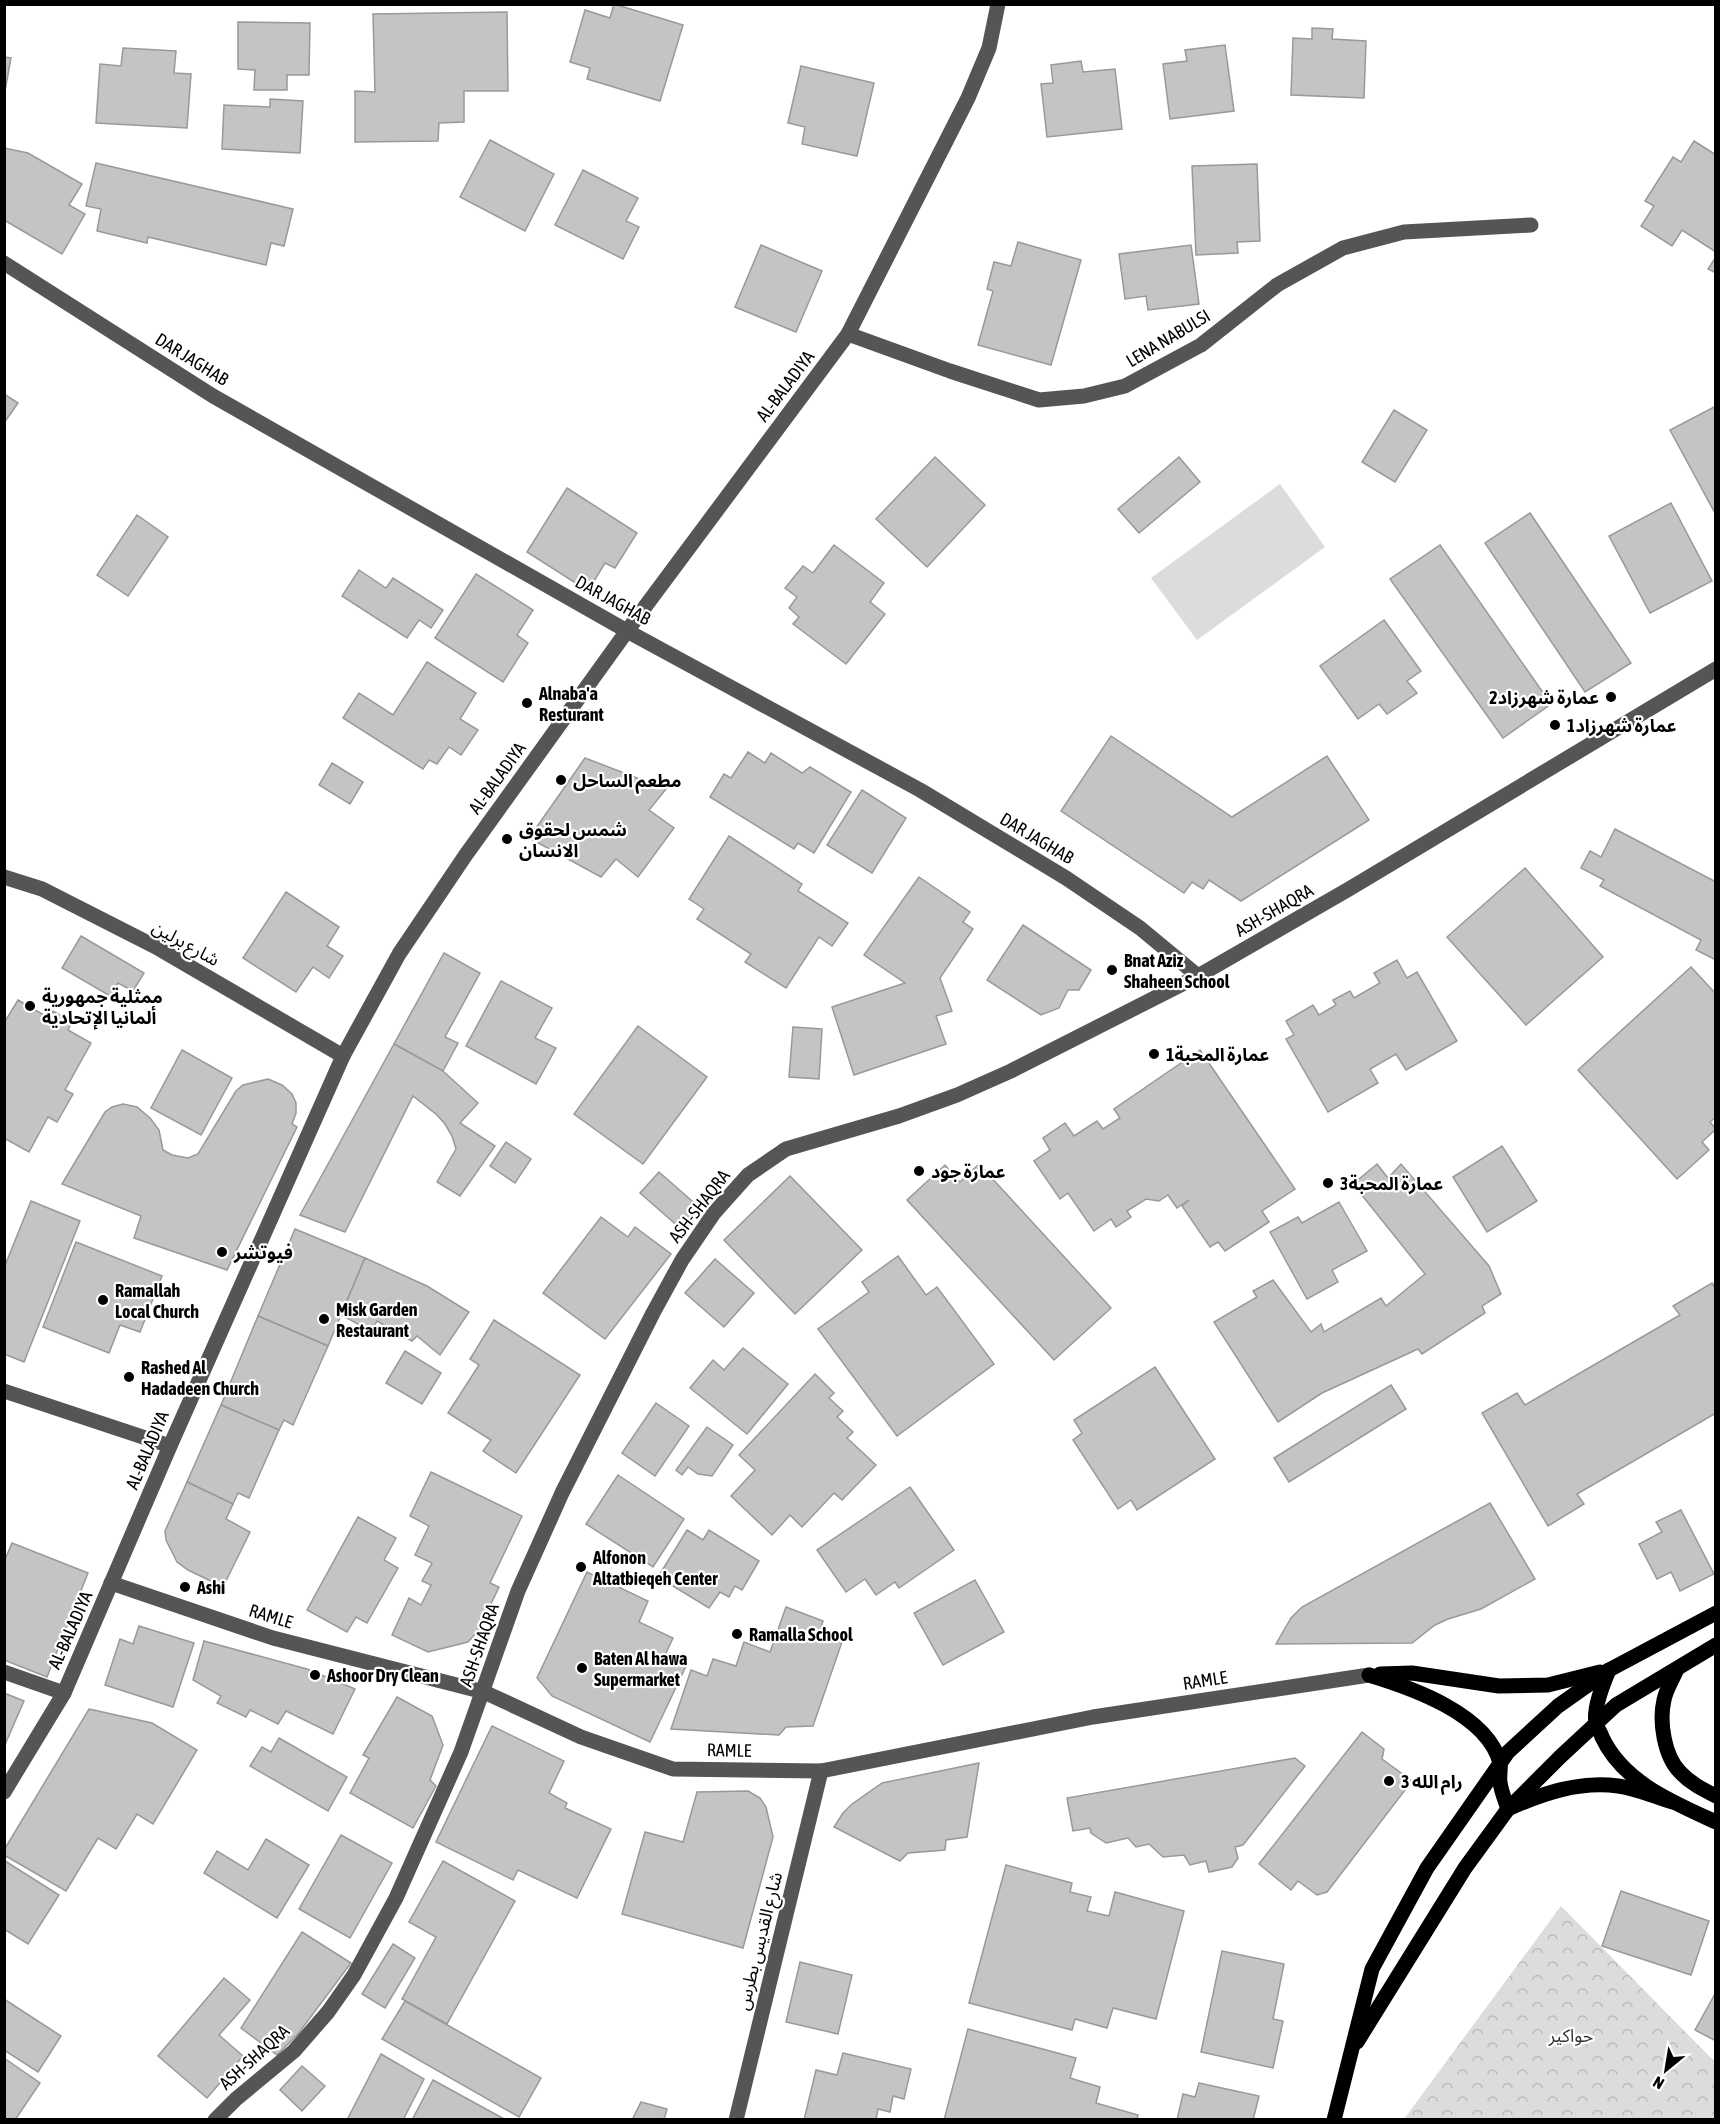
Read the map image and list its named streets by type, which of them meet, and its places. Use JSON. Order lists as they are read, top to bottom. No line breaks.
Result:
{"streets":{"street":["LENA NABULSI","DAR JAGHAB","AL-BALADIYA","ASH-SHAQRA","شارع برلين","RAMLE","شارع القديس بطرس"]},"crossings":[["LENA NABULSI","AL-BALADIYA"],["DAR JAGHAB","AL-BALADIYA"],["DAR JAGHAB","ASH-SHAQRA"],["AL-BALADIYA","شارع برلين"],["AL-BALADIYA","RAMLE"],["ASH-SHAQRA","RAMLE"],["RAMLE","شارع القديس بطرس"]],"parks":["حواكير"],"places":["عمارة شهرزاد2","Alnaba'a Resturant","عمارة شهرزاد1","مطعم الساحل","شمس لحقوق الانسان","Bnat Aziz Shaheen School","ممثلية جمهورية ألمانيا الإتحادية","عمارة المحبة1","عمارة جود","عمارة المحبة3","فيوتشر","Ramallah Local Church","Misk Garden Restaurant","Rashed Al Hadadeen Church","Alfonon Altatbieqeh Center","Ashi","Ramalla School","Baten Al hawa Supermarket","Ashoor Dry Clean","3 رام الله"],"north":"bottom left"}
